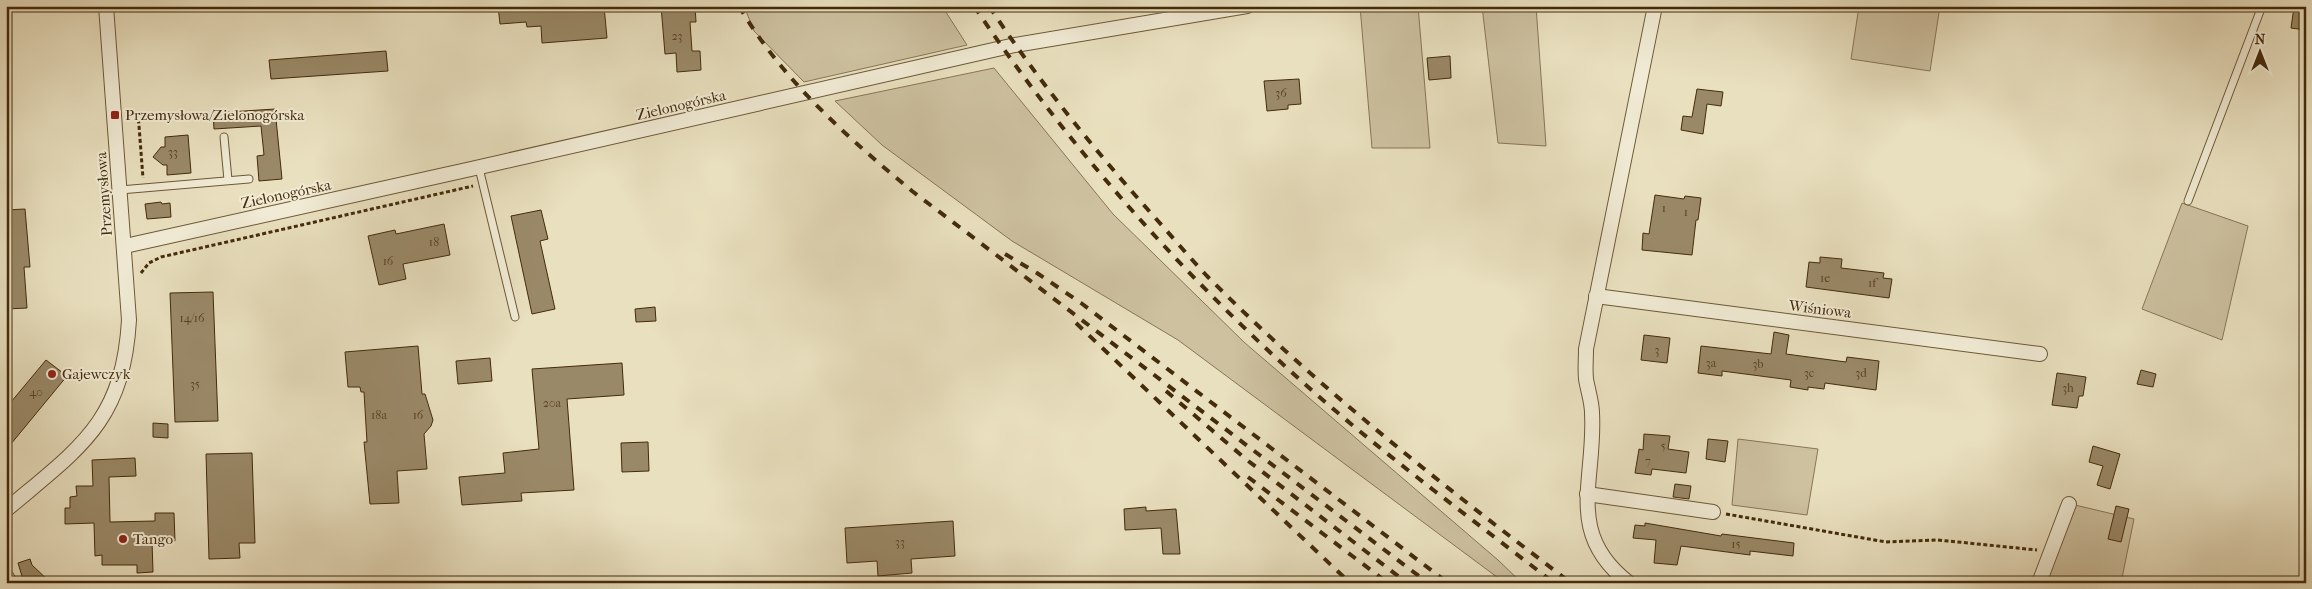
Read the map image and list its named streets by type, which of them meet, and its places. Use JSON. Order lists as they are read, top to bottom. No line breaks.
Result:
{"streets":{"street":["Zielonogórska","Przemysłowa","Wiśniowa"]},"crossings":[["Zielonogórska","Przemysłowa"]],"places":{"transit":["Przemysłowa/Zielonogórska"],"other":["Gajewczyk","Tango"]},"house_numbers":["23","36","33","1","1","18","16","1e","1f","14/16","3","3a","3b","3c","3d","35","3h","40","20a","18a","16","5","7","33","15"],"north":"top"}
